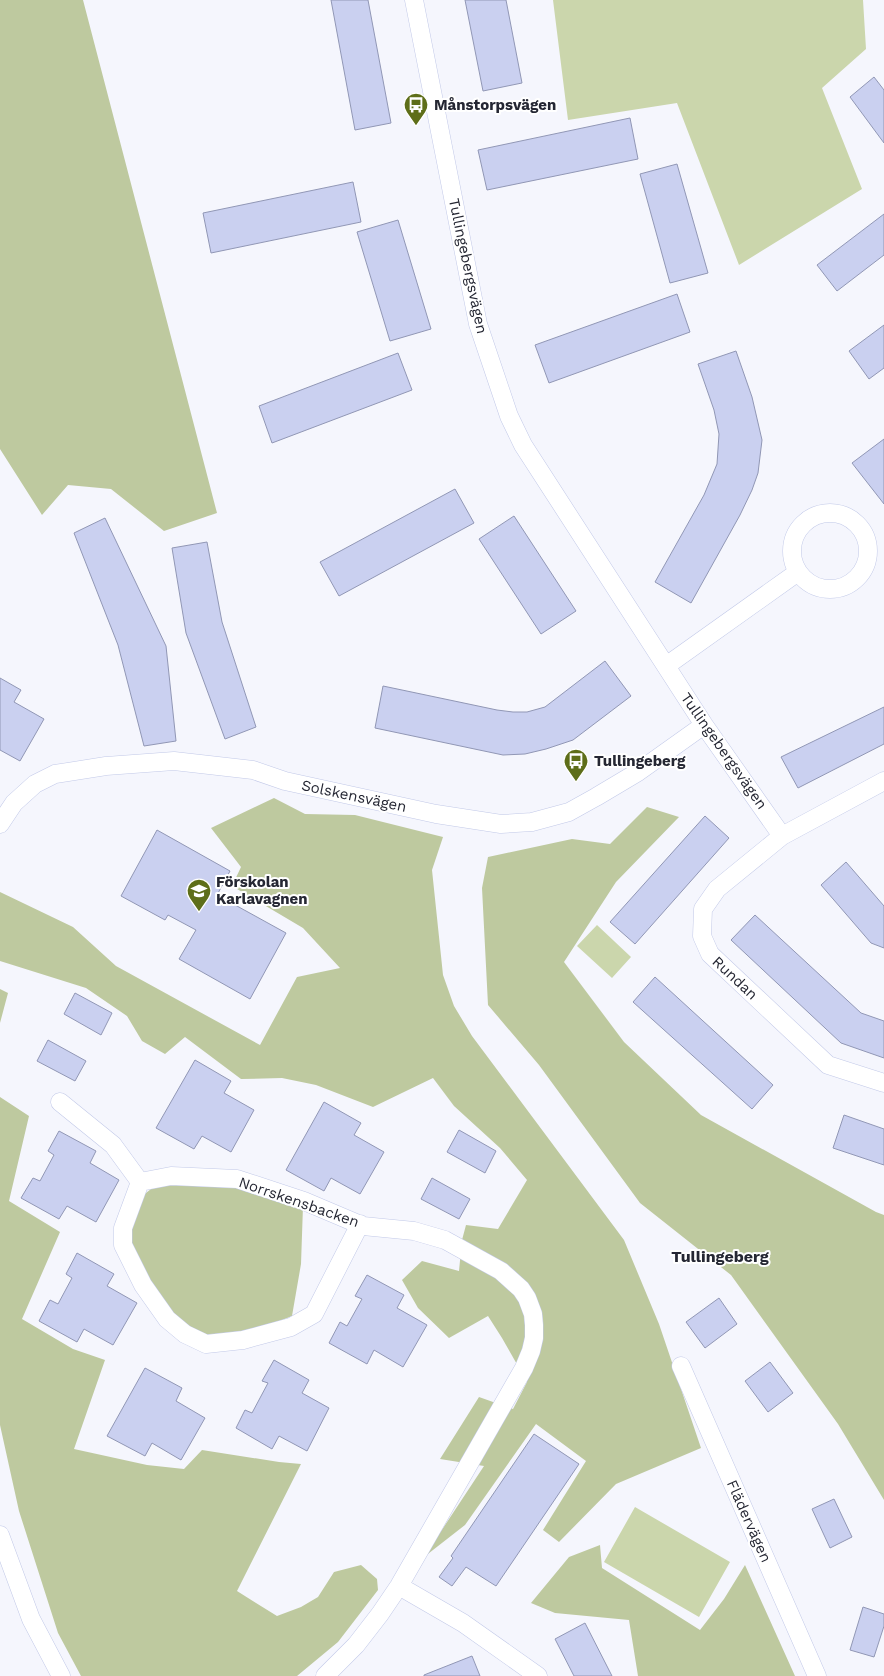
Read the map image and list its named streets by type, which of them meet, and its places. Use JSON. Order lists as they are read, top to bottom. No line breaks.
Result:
{"streets":{"street":["Tullingebergsvägen","Solskensvägen","Rundan","Norrskensbacken","Flädervägen"]},"crossings":[["Tullingebergsvägen","Solskensvägen"],["Tullingebergsvägen","Rundan"]],"districts":["Tullingeberg"],"places":{"bus stop":["Månstorpsvägen","Tullingeberg"],"school or university":["Förskolan Karlavagnen"]}}
